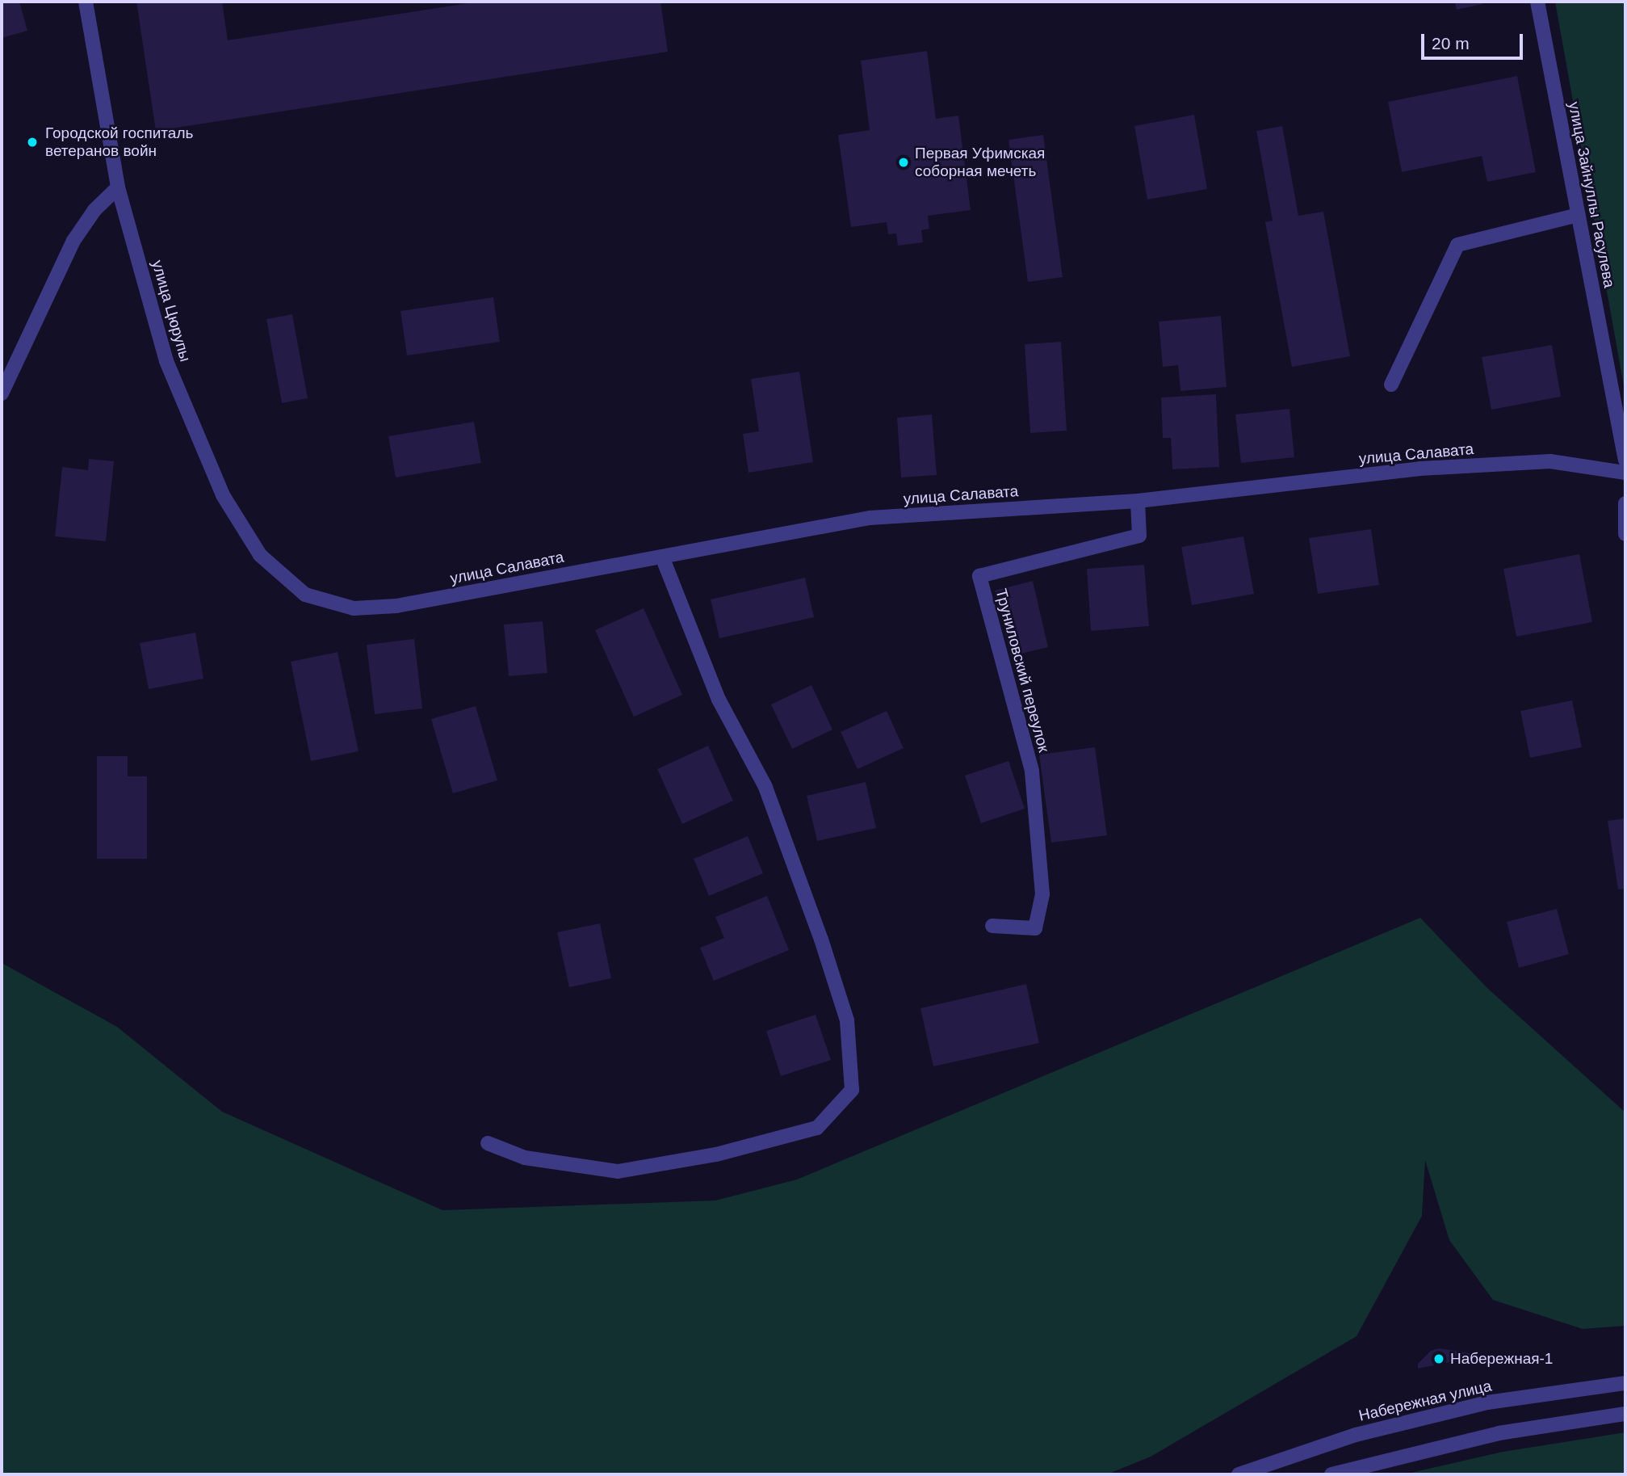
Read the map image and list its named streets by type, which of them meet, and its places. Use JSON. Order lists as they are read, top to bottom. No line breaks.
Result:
{"streets":{"street":["улица Зайнуллы Расулева","улица Цюрупы","улица Салавата","Труниловский переулок","Набережная улица"]},"crossings":[["улица Цюрупы","улица Салавата"],["улица Салавата","Труниловский переулок"]],"places":["Городской госпиталь ветеранов войн","Первая Уфимская соборная мечеть","Набережная-1"],"scale_bar":"20 m"}
